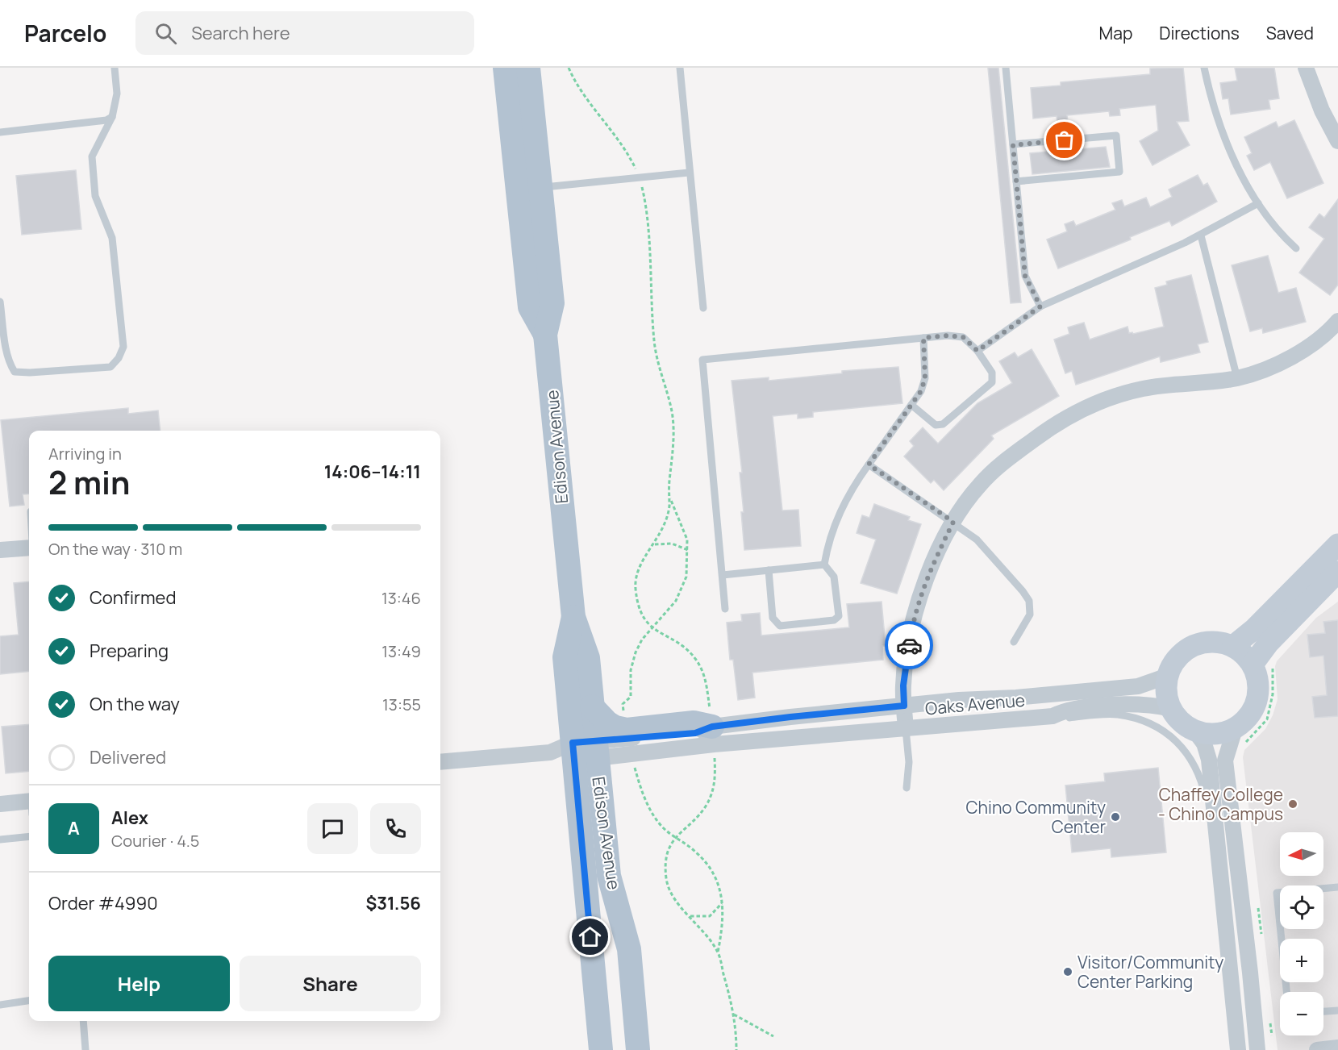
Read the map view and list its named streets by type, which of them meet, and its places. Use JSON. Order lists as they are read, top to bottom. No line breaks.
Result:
{"streets":{"main road":["Edison Avenue"],"street":["Oaks Avenue"]},"crossings":[["Edison Avenue","Oaks Avenue"]],"places":["Chaffey College - Chino Campus","Chino Community Center","Visitor/Community Center Parking"],"north":"left","page":{"header":"Parcelo","search":"Search here","nav":["Map","Directions","Saved"],"heading":["2 min","Arriving in","14:06–14:11"],"panel":["Alex","Courier · 4.5","Order #4990","$31.56"],"bar":"On the way · 310 m","list":[["Confirmed","13:46"],["Preparing","13:49"],["On the way","13:55"],"Delivered"],"round":"A","map_buttons":["+","−"],"buttons":["Help","Share"]}}
